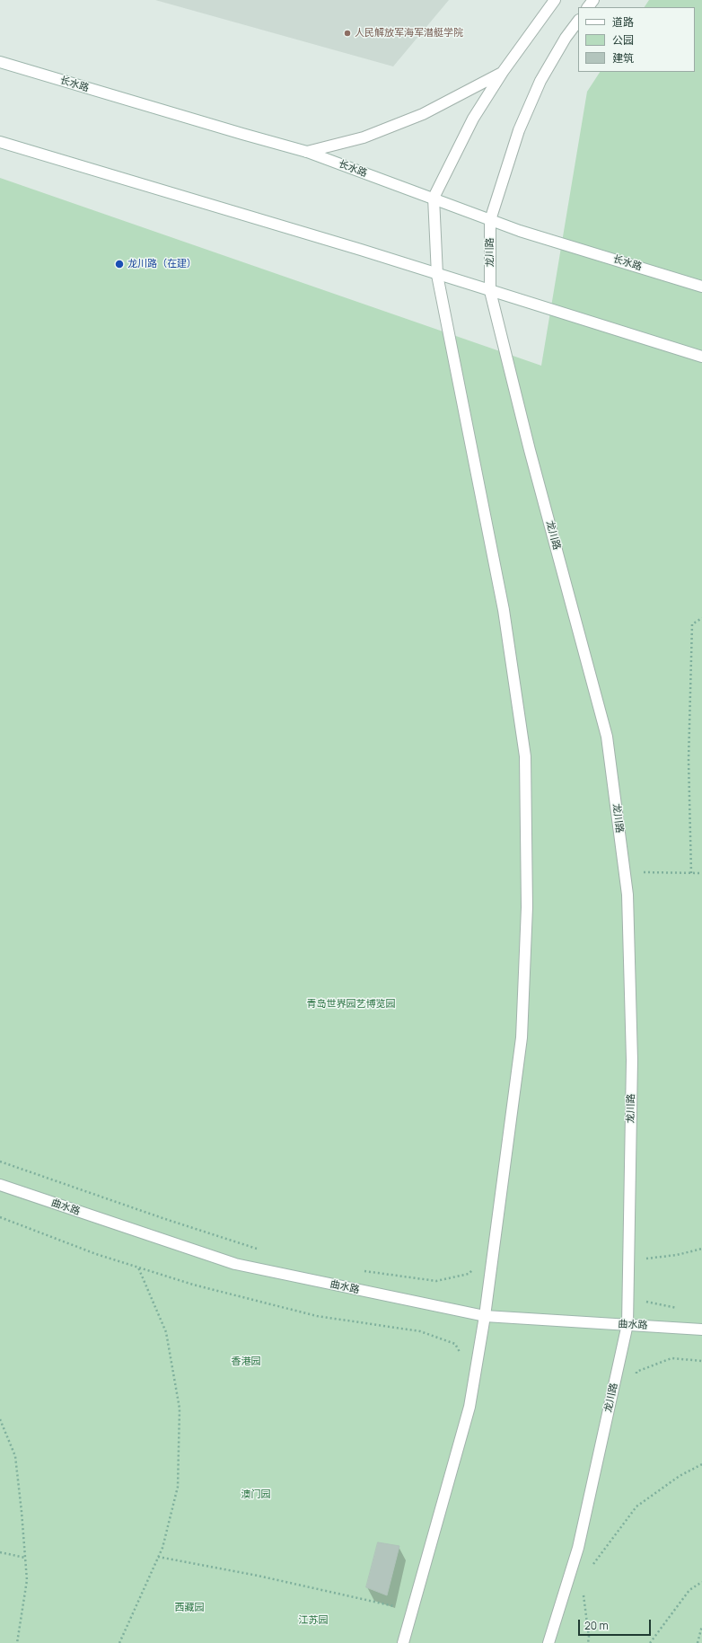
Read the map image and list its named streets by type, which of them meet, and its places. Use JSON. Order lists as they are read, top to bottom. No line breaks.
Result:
{"streets":{"street":["长水路","龙川路","曲水路"]},"crossings":[["长水路","龙川路"],["龙川路","曲水路"]],"parks":["青岛世界园艺博览园","香港园","澳门园","西藏园","江苏园"],"places":["人民解放军海军潜艇学院","龙川路（在建）"],"legend":["道路","公园","建筑"],"scale_bar":"20 m"}
